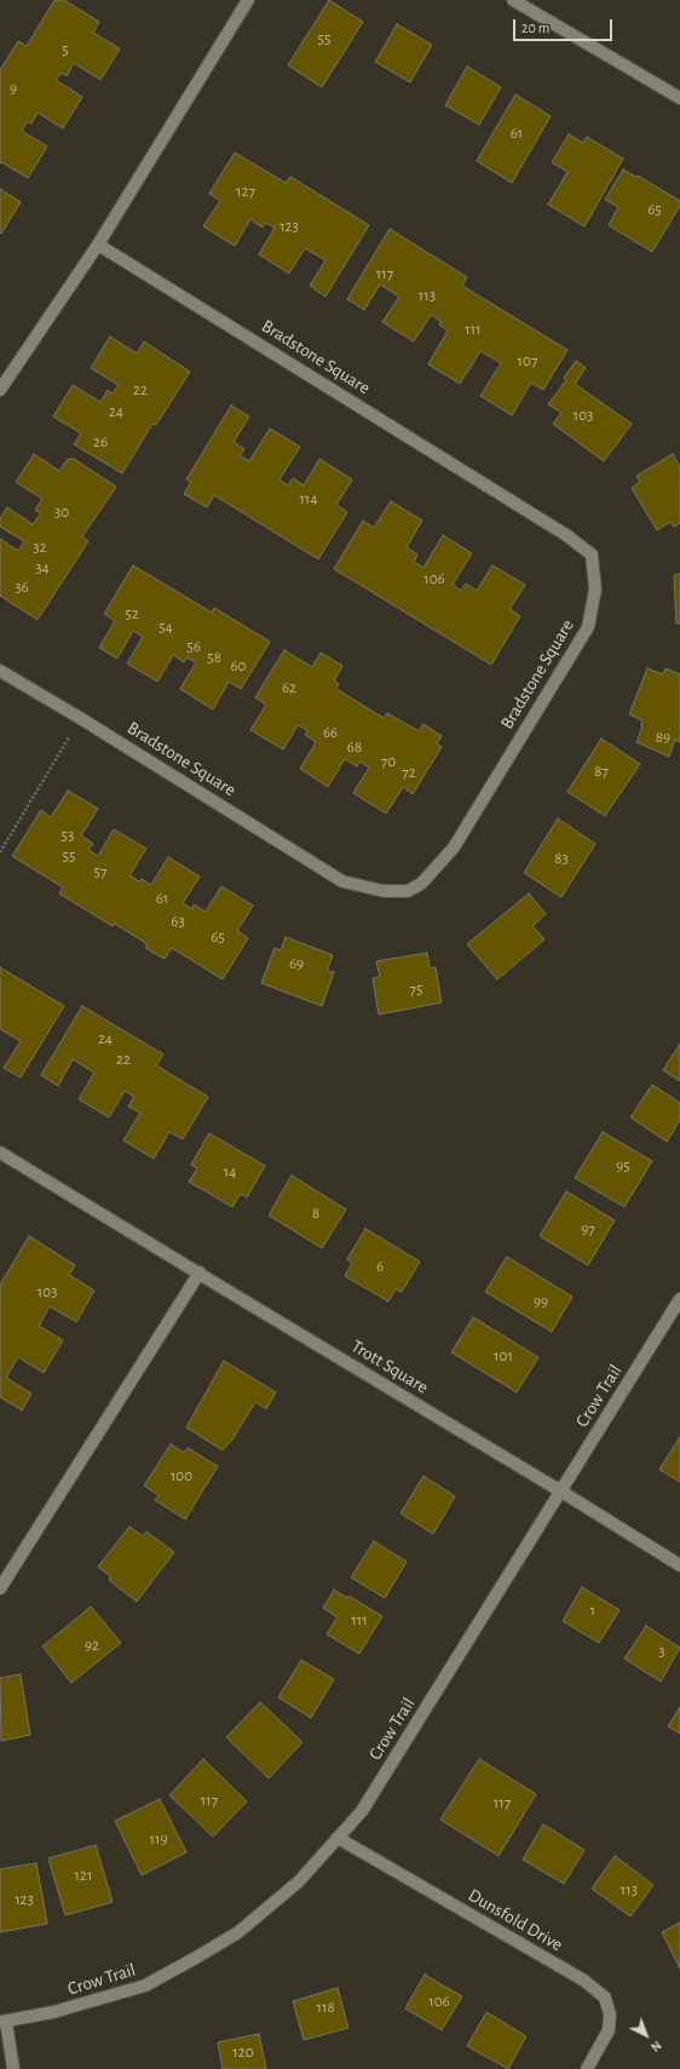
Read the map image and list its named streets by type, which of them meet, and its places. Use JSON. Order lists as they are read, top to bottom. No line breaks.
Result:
{"streets":{"street":["Bradstone Square","Trott Square","Crow Trail","Dunsfold Drive"]},"crossings":[["Trott Square","Crow Trail"],["Crow Trail","Dunsfold Drive"]],"house_numbers":["55","5","9","61","127","65","123","117","113","111","107","22","24","103","26","114","30","32","34","106","36","52","54","56","58","60","62","66","89","68","70","87","72","53","55","83","57","61","63","65","69","75","24","22","95","14","8","97","6","103","99","101","100","1","111","92","3","117","117","119","121","113","123","106","118","120"],"scale_bar":"20 m","north":"bottom right"}
